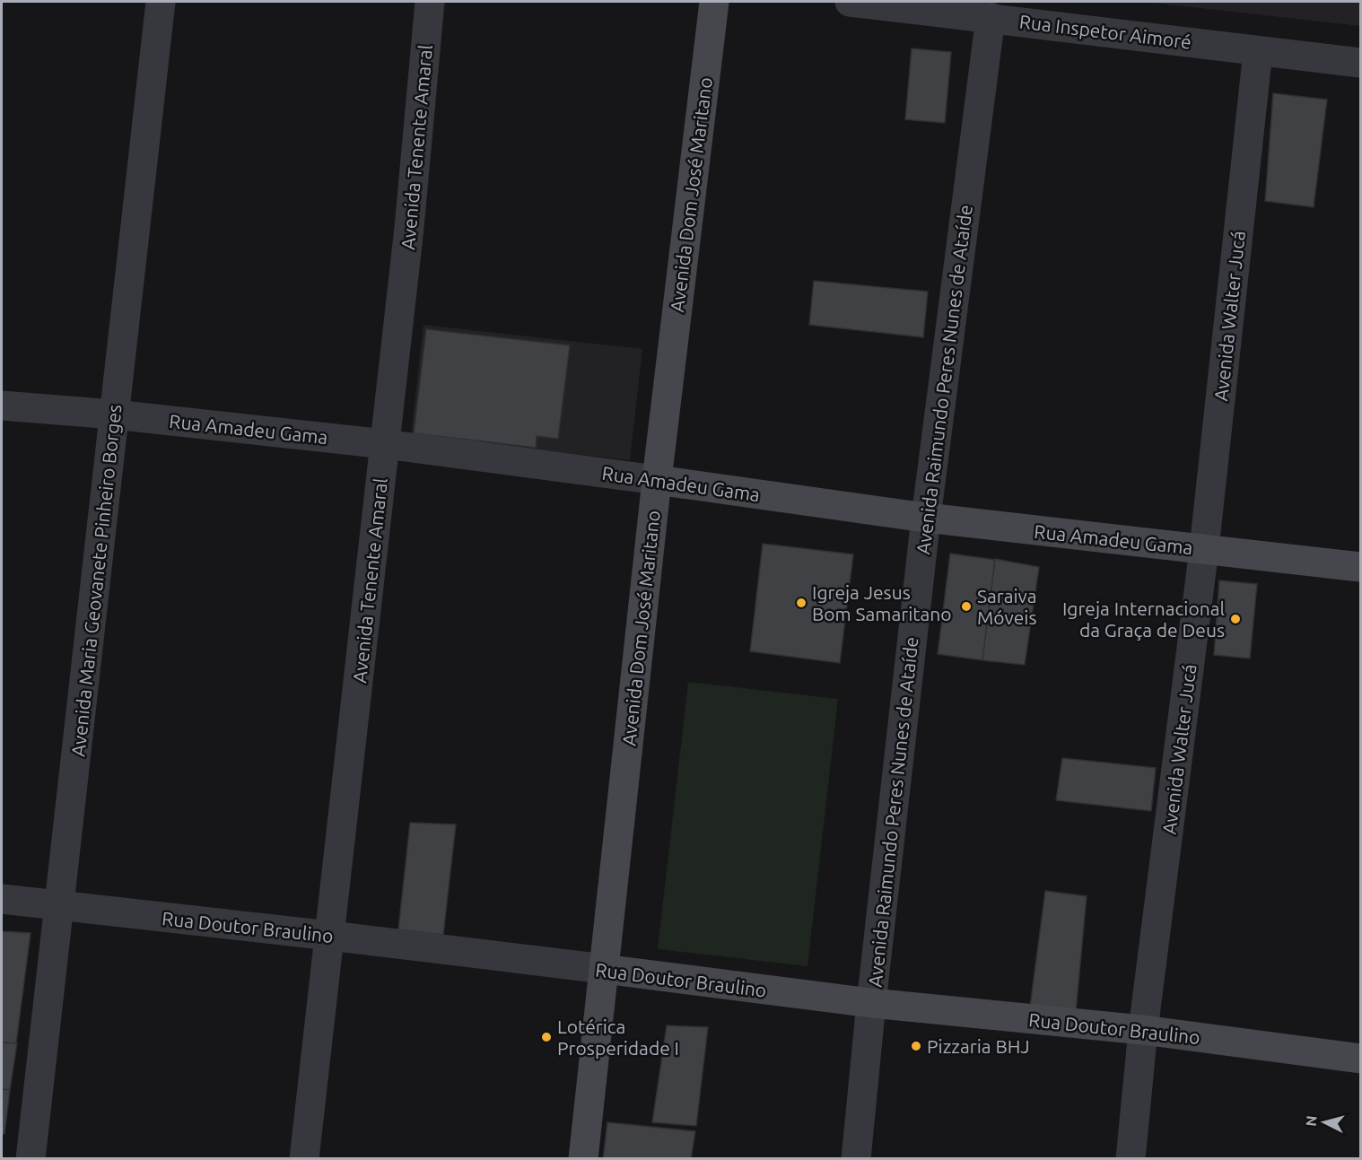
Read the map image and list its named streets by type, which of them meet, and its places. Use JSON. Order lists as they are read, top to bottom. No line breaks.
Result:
{"streets":{"street":["Rua Inspetor Aimoré","Avenida Tenente Amaral","Avenida Dom José Maritano","Avenida Walter Jucá","Avenida Raimundo Peres Nunes de Ataíde","Rua Amadeu Gama","Avenida Maria Geovanete Pinheiro Borges","Rua Doutor Braulino"]},"crossings":[["Rua Inspetor Aimoré","Avenida Walter Jucá"],["Rua Inspetor Aimoré","Avenida Raimundo Peres Nunes de Ataíde"],["Avenida Tenente Amaral","Rua Amadeu Gama"],["Avenida Tenente Amaral","Rua Doutor Braulino"],["Avenida Dom José Maritano","Rua Amadeu Gama"],["Avenida Dom José Maritano","Rua Doutor Braulino"],["Avenida Walter Jucá","Rua Amadeu Gama"],["Avenida Walter Jucá","Rua Doutor Braulino"],["Avenida Raimundo Peres Nunes de Ataíde","Rua Amadeu Gama"],["Avenida Raimundo Peres Nunes de Ataíde","Rua Doutor Braulino"],["Rua Amadeu Gama","Avenida Maria Geovanete Pinheiro Borges"],["Avenida Maria Geovanete Pinheiro Borges","Rua Doutor Braulino"]],"places":["Igreja Jesus Bom Samaritano","Saraiva Móveis","Igreja Internacional da Graça de Deus","Lotérica Prosperidade I","Pizzaria BHJ"],"north":"left"}
